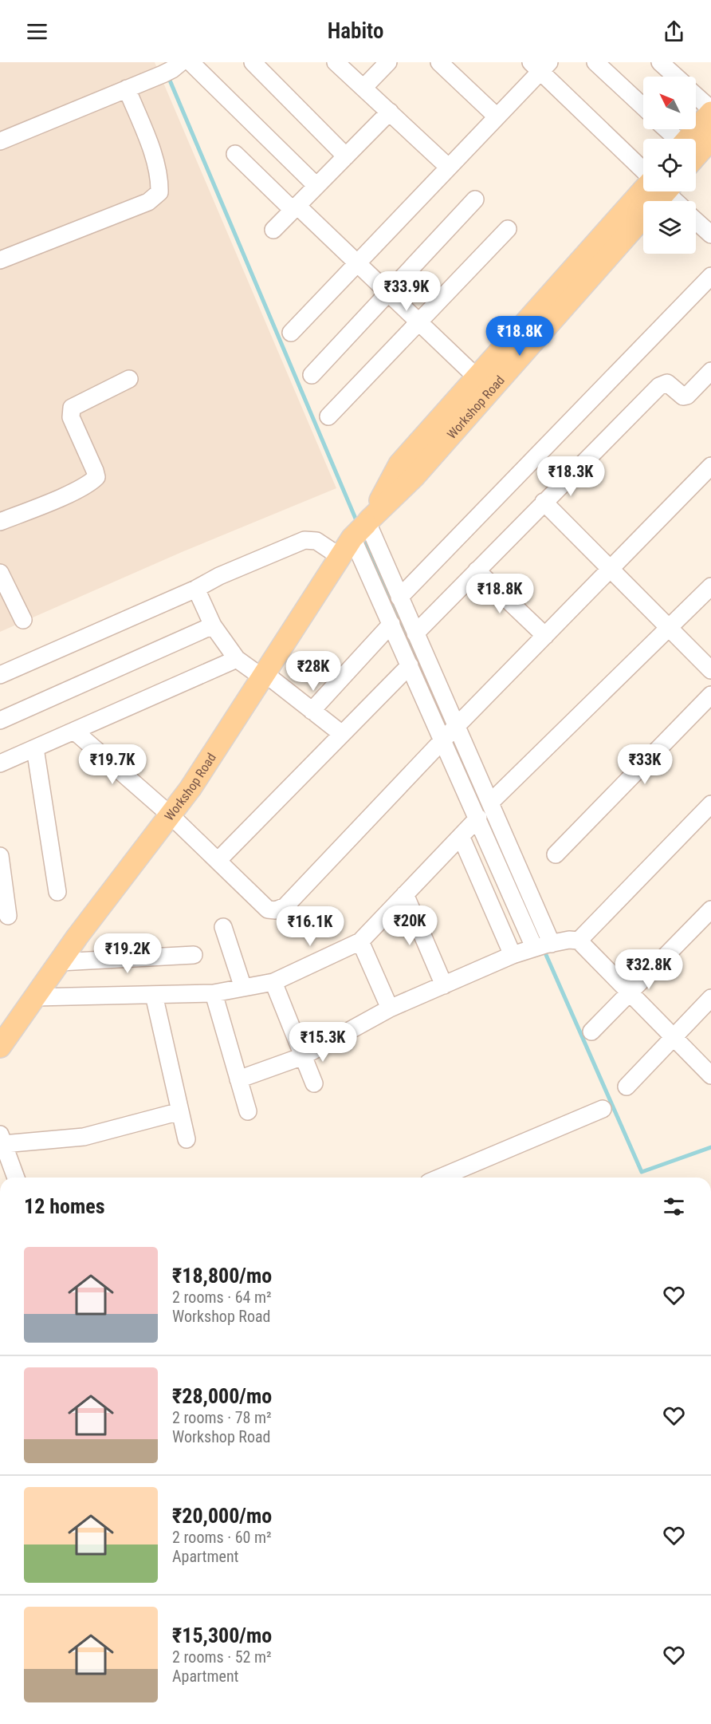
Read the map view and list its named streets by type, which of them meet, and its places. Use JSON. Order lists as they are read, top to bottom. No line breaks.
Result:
{"streets":{"main road":["Workshop Road"]},"north":"top left","page":{"header":"Habito","price":["₹33.9K","₹18.8K","₹18.3K","₹18.8K","₹28K","₹19.7K","₹33K","₹20K","₹16.1K","₹19.2K","₹32.8K","₹15.3K"],"heading":"12 homes","list":[{"name":"₹18,800/mo","note":"2 rooms · 64 m² · Workshop Road"},{"name":"₹28,000/mo","note":"2 rooms · 78 m² · Workshop Road"},{"name":"₹20,000/mo","note":"2 rooms · 60 m² · Apartment"},{"name":"₹15,300/mo","note":"2 rooms · 52 m² · Apartment"}]}}
